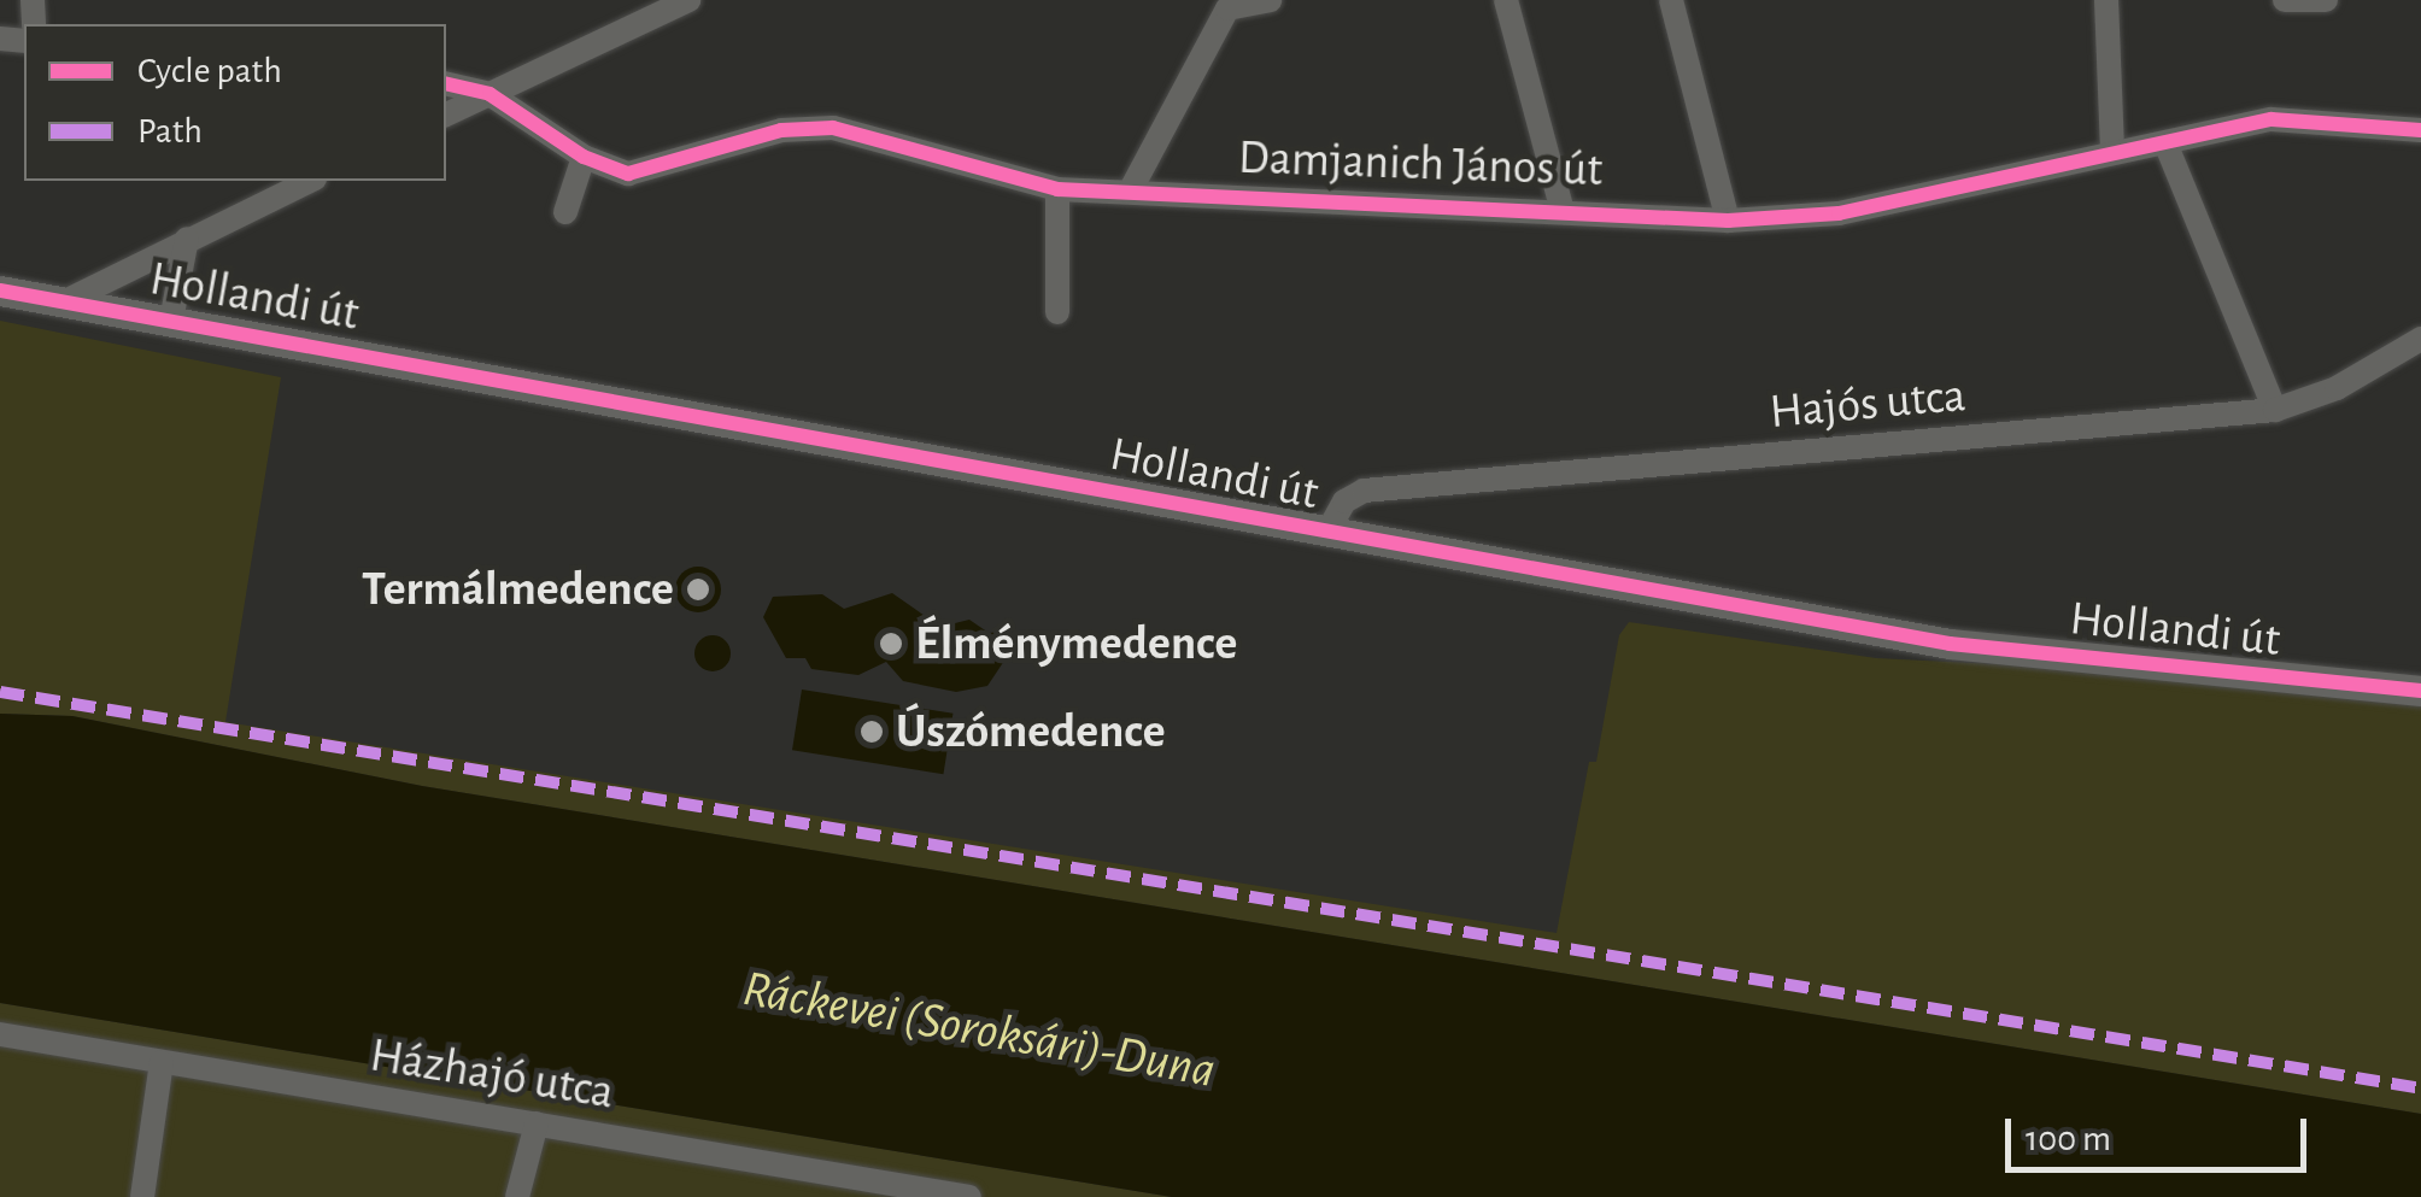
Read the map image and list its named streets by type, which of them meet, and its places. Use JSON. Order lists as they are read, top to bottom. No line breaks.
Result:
{"streets":{"street":["Damjanich János út","Hollandi út","Hajós utca","Házhajó utca"]},"crossings":[["Hollandi út","Hajós utca"]],"water":["Ráckevei (Soroksári)-Duna"],"places":["Termálmedence","Élménymedence","Úszómedence"],"legend":["Cycle path","Path"],"scale_bar":"100 m"}
